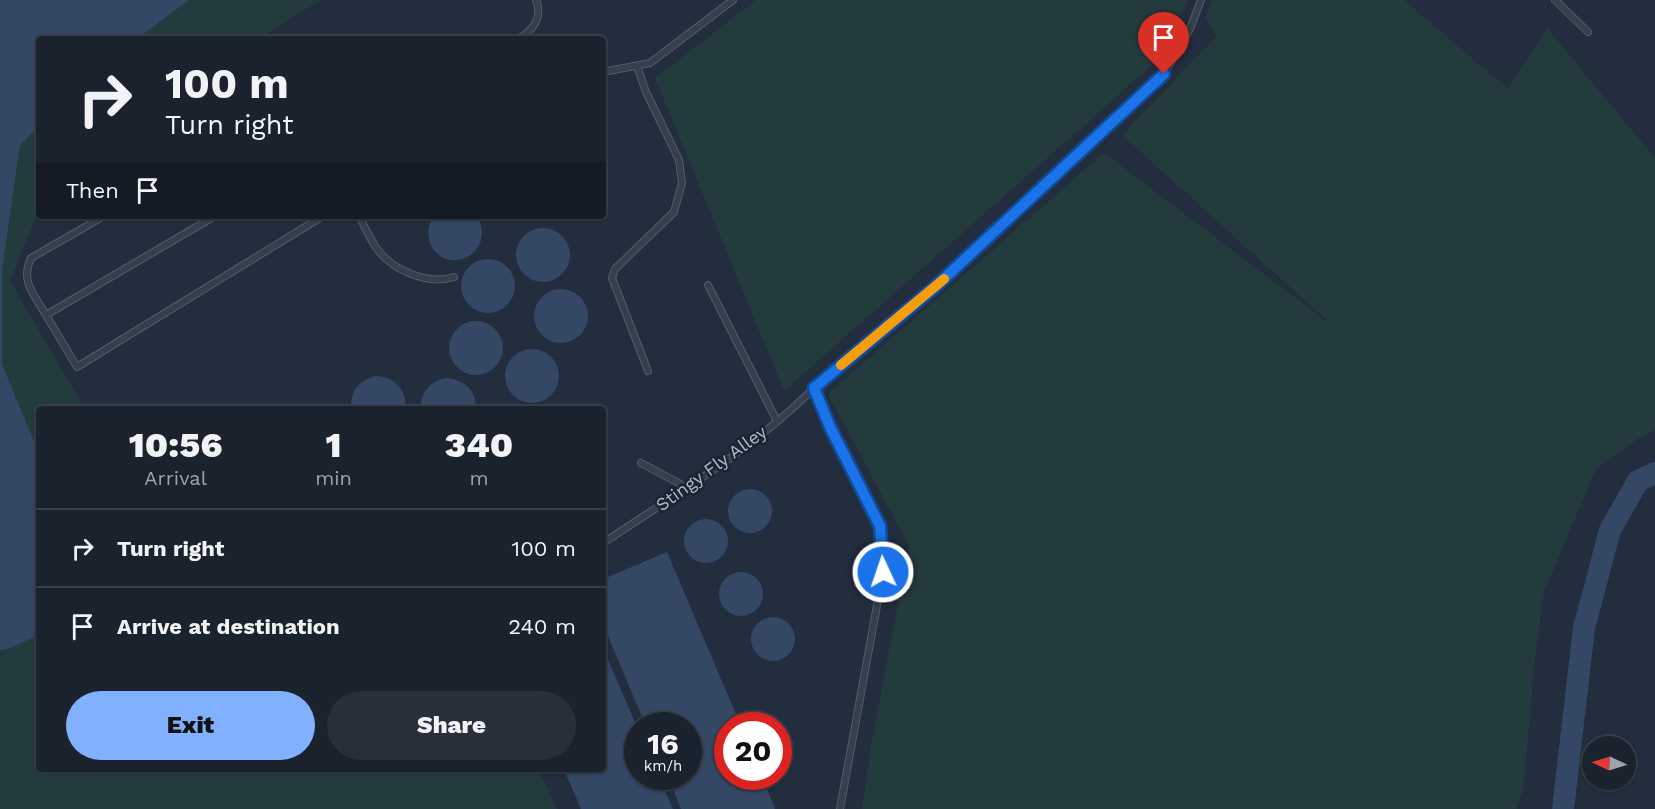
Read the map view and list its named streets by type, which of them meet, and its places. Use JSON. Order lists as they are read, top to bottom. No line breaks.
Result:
{"streets":{"lane":["Stingy Fly Alley"]},"north":"left","page":{"turn":["100 m","Turn right"],"then":"Then","eta":["10:56","Arrival","1","min","340","m"],"list":[{"name":"Turn right","value":"100 m"},{"name":"Arrive at destination","value":"240 m"}],"buttons":["Exit","Share"],"speed":"16 km/h","limit":"20"}}
